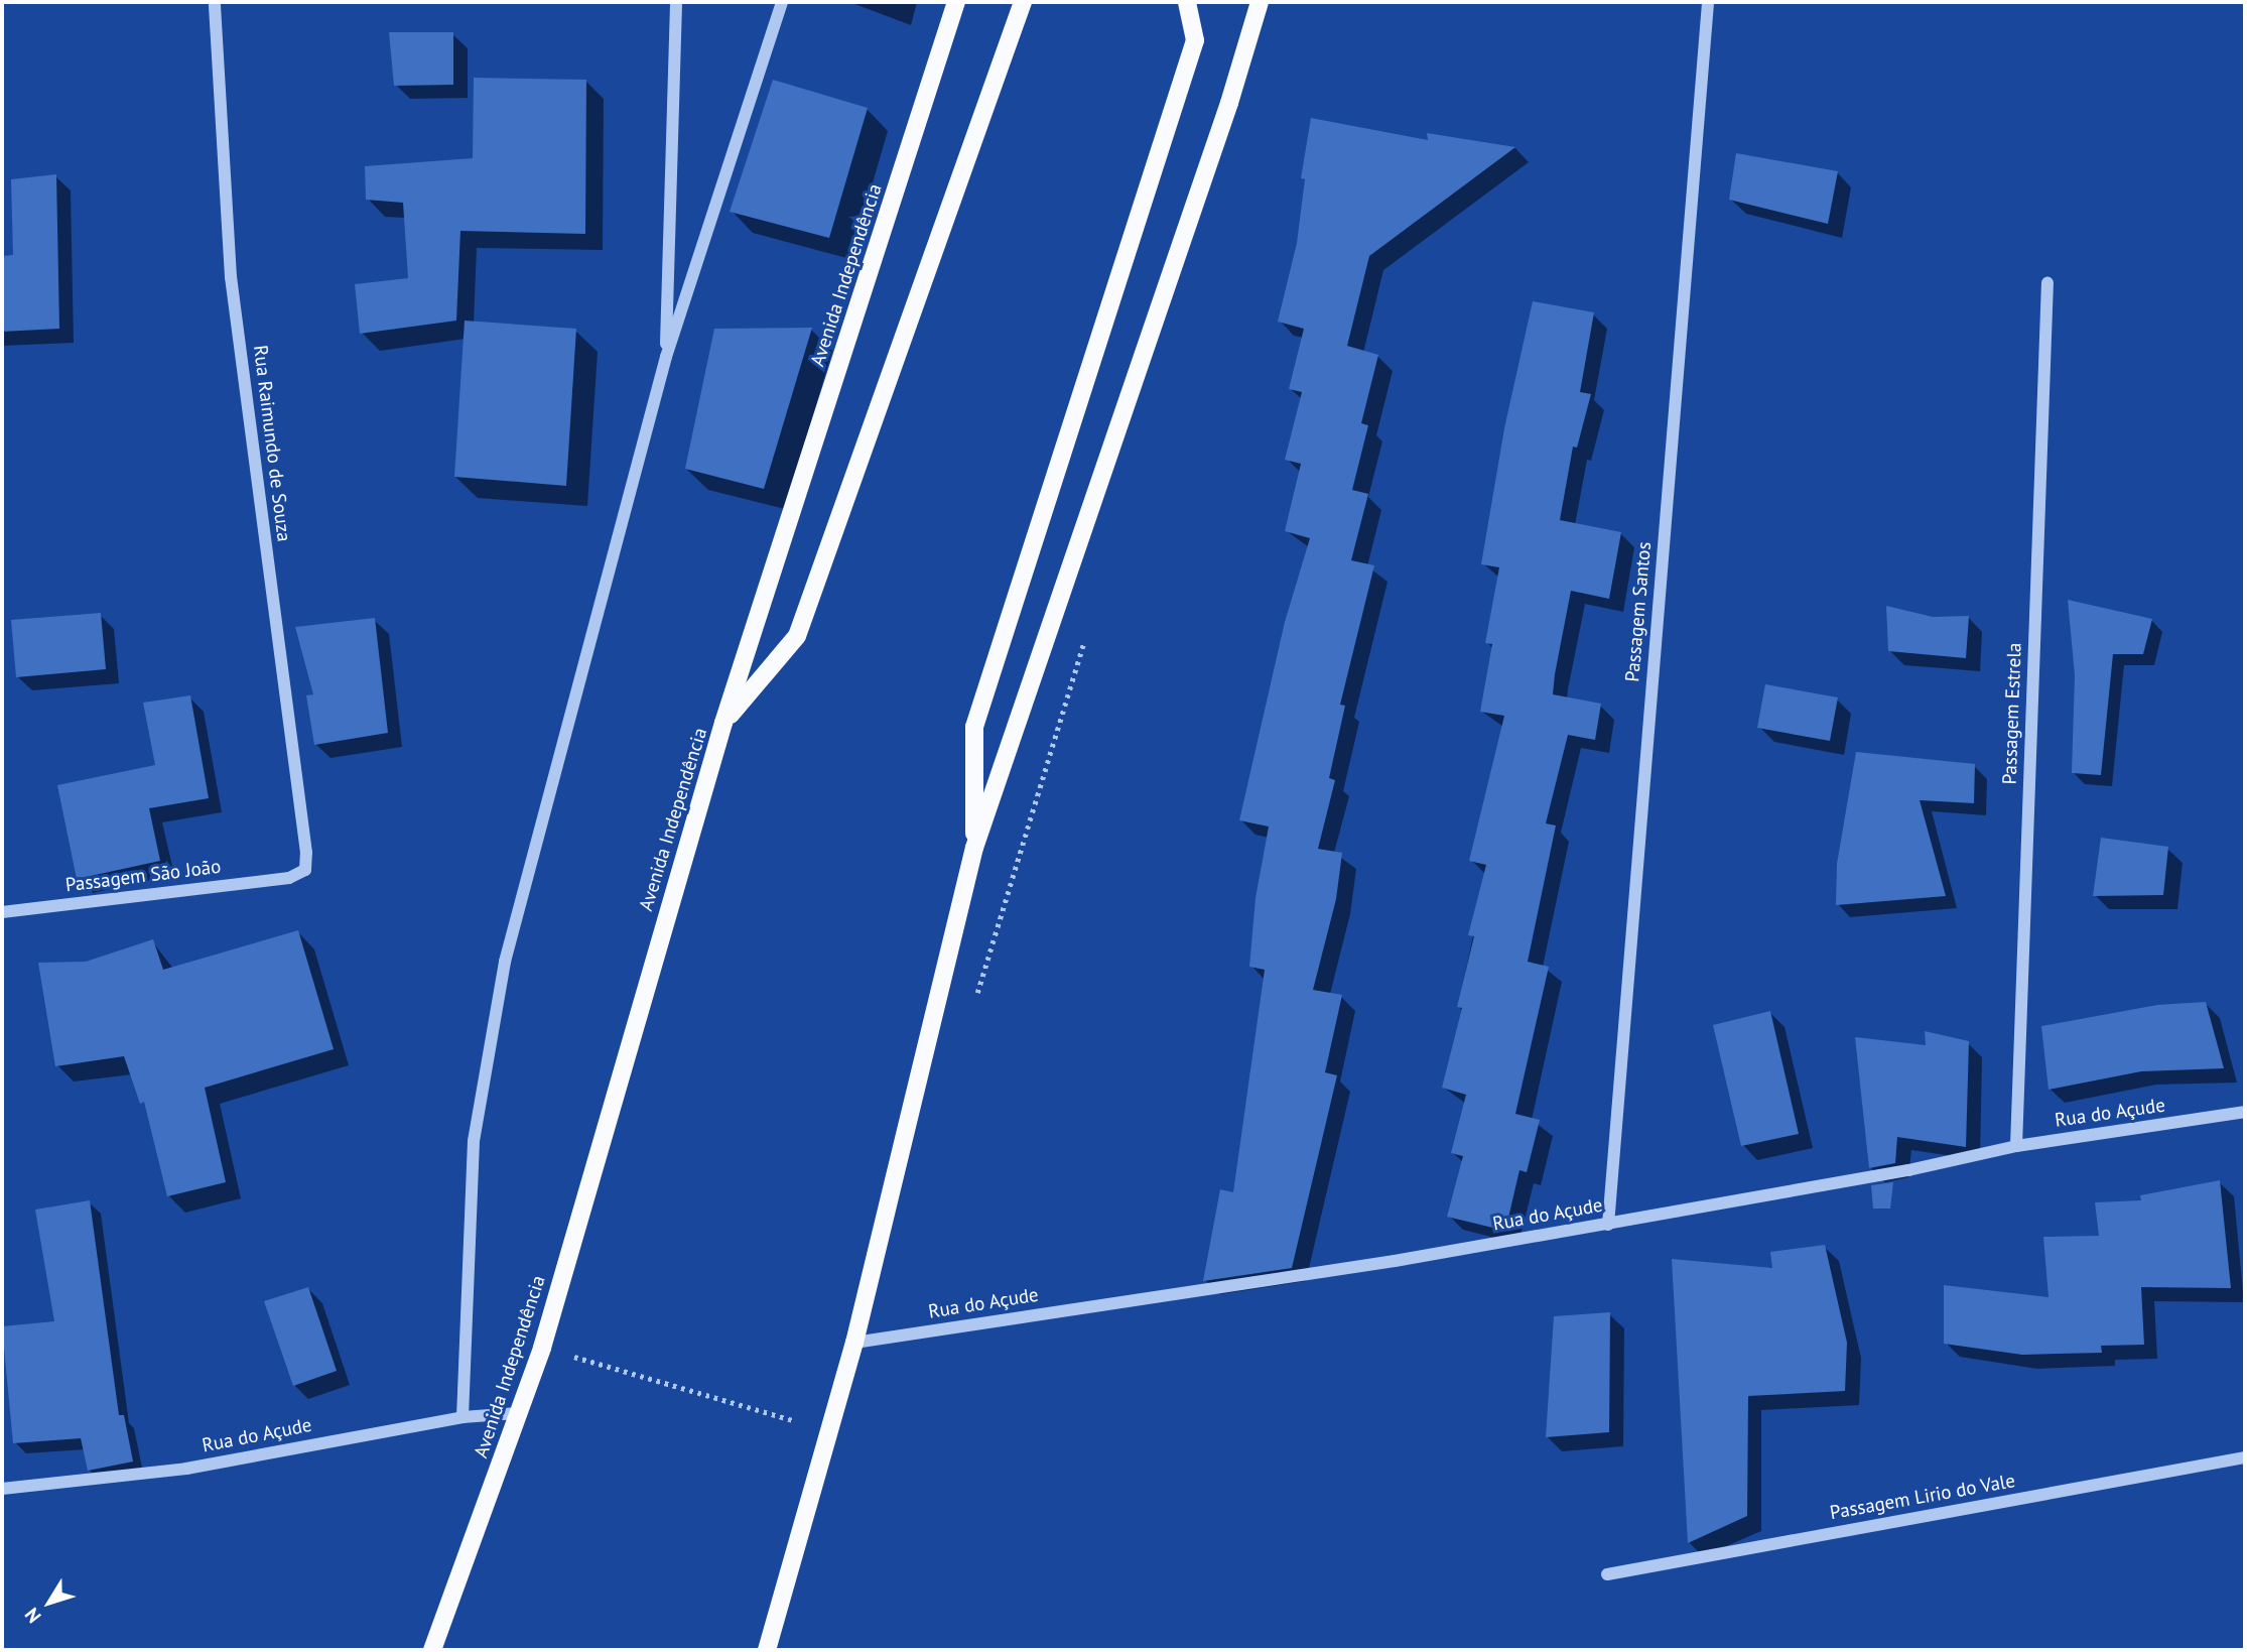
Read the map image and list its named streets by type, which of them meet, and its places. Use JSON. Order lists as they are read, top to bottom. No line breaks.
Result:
{"streets":{"main road":["Avenida Independência"],"street":["Rua Raimundo de Souza","Passagem Santos","Passagem Estrela","Passagem São João","Rua do Açude","Passagem Lirio do Vale"]},"crossings":[["Avenida Independência","Rua do Açude"],["Rua Raimundo de Souza","Passagem São João"],["Passagem Santos","Rua do Açude"],["Passagem Estrela","Rua do Açude"]],"north":"bottom left"}
